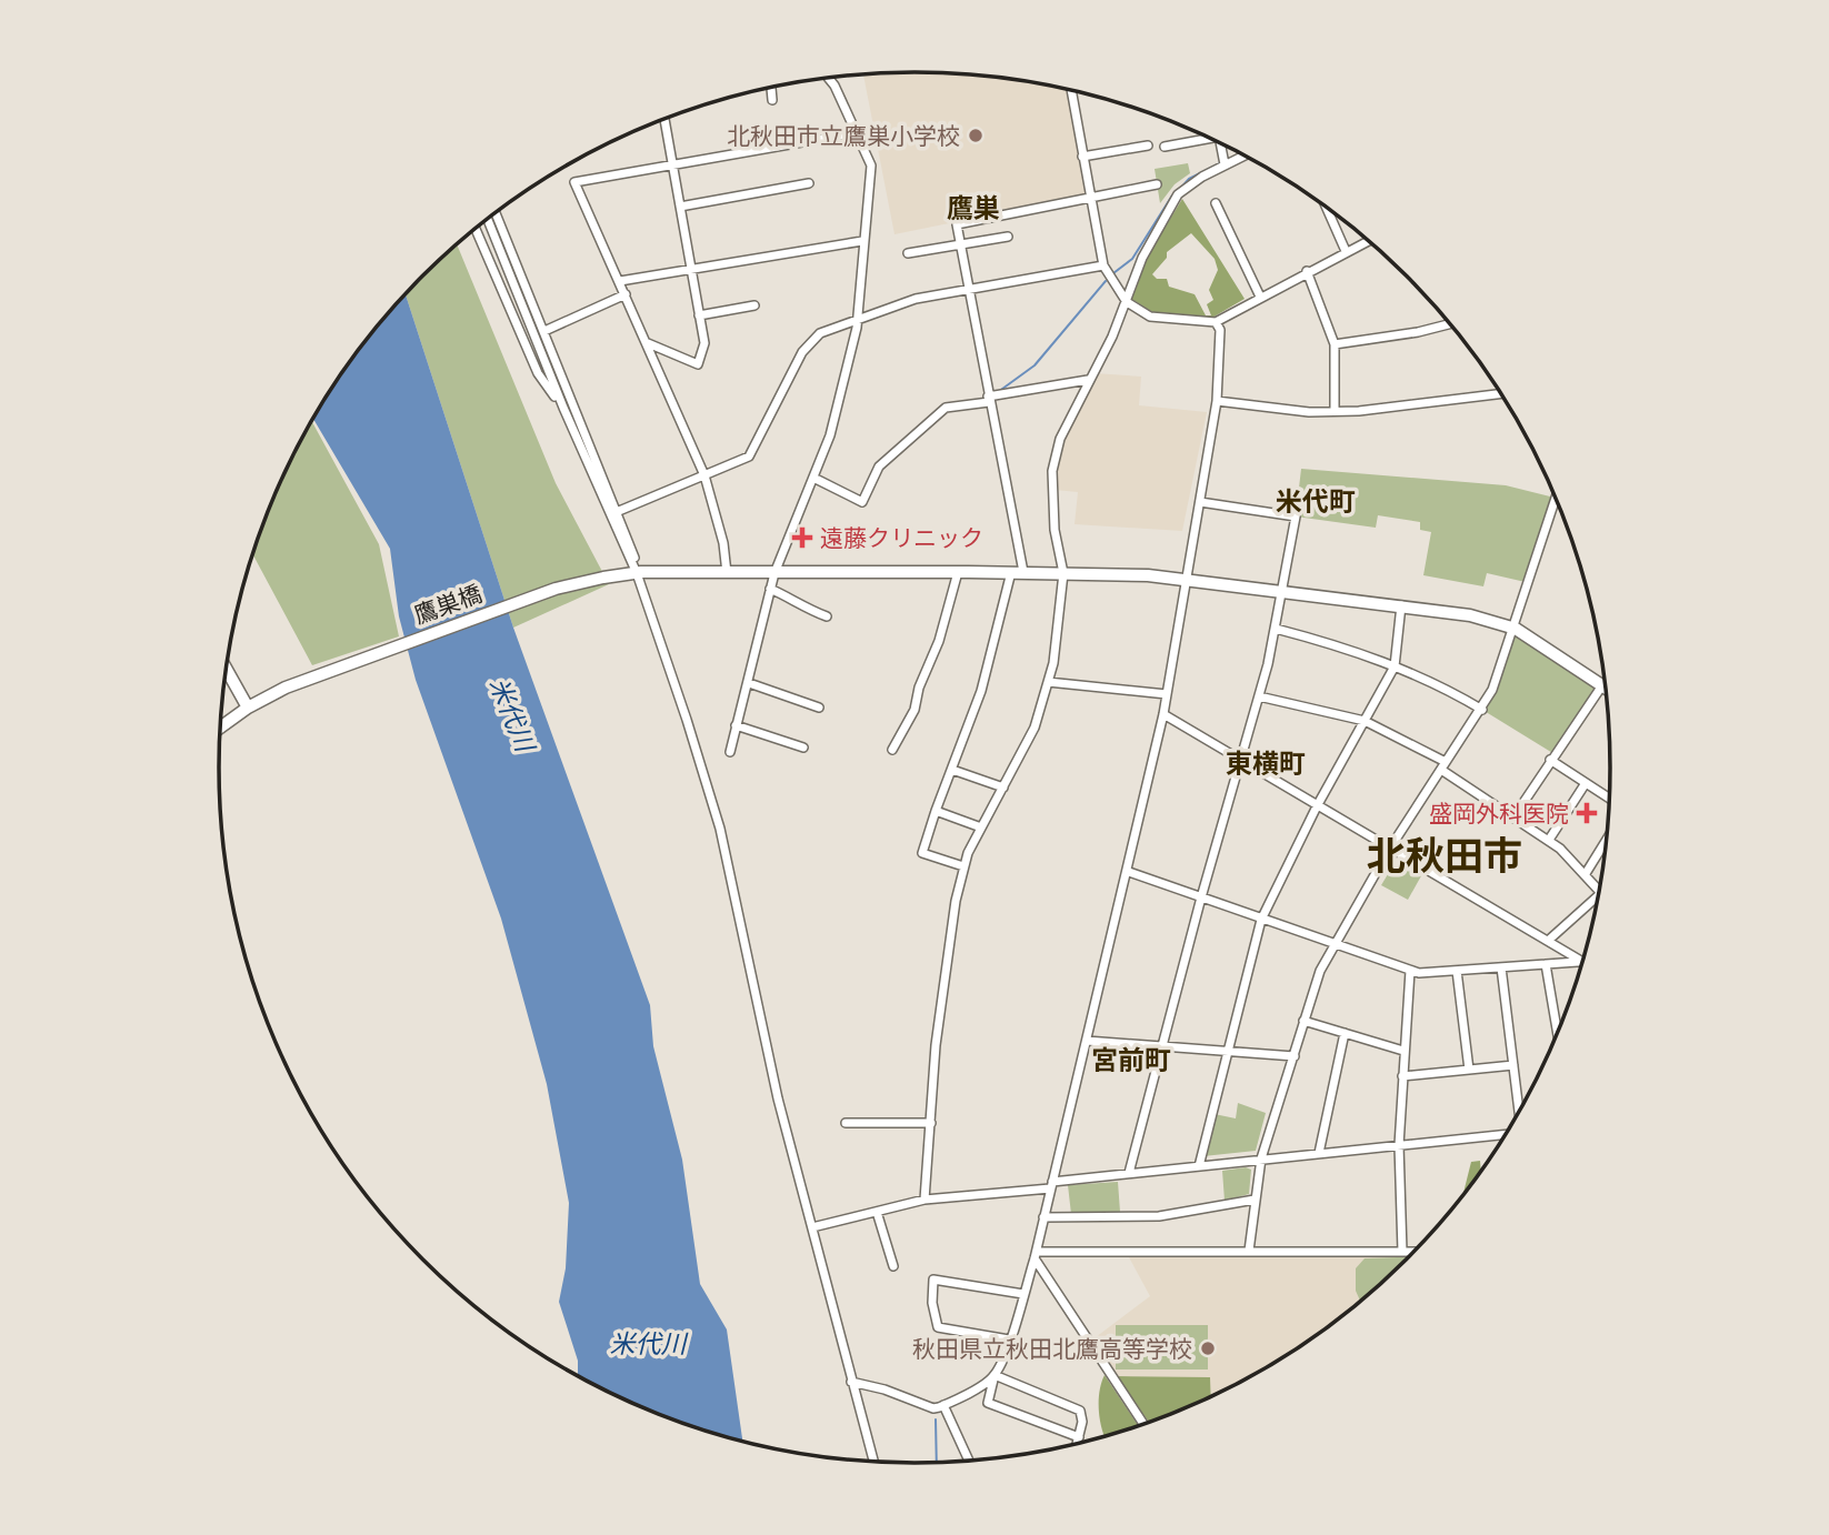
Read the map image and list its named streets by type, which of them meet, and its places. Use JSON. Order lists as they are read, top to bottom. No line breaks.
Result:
{"streets":{"street":["鷹巣橋"]},"districts":["鷹巣","米代町","東横町","北秋田市","宮前町"],"water":["米代川"],"places":{"other":["北秋田市立鷹巣小学校","秋田県立秋田北鷹高等学校"],"health":["遠藤クリニック","盛岡外科医院"]}}
